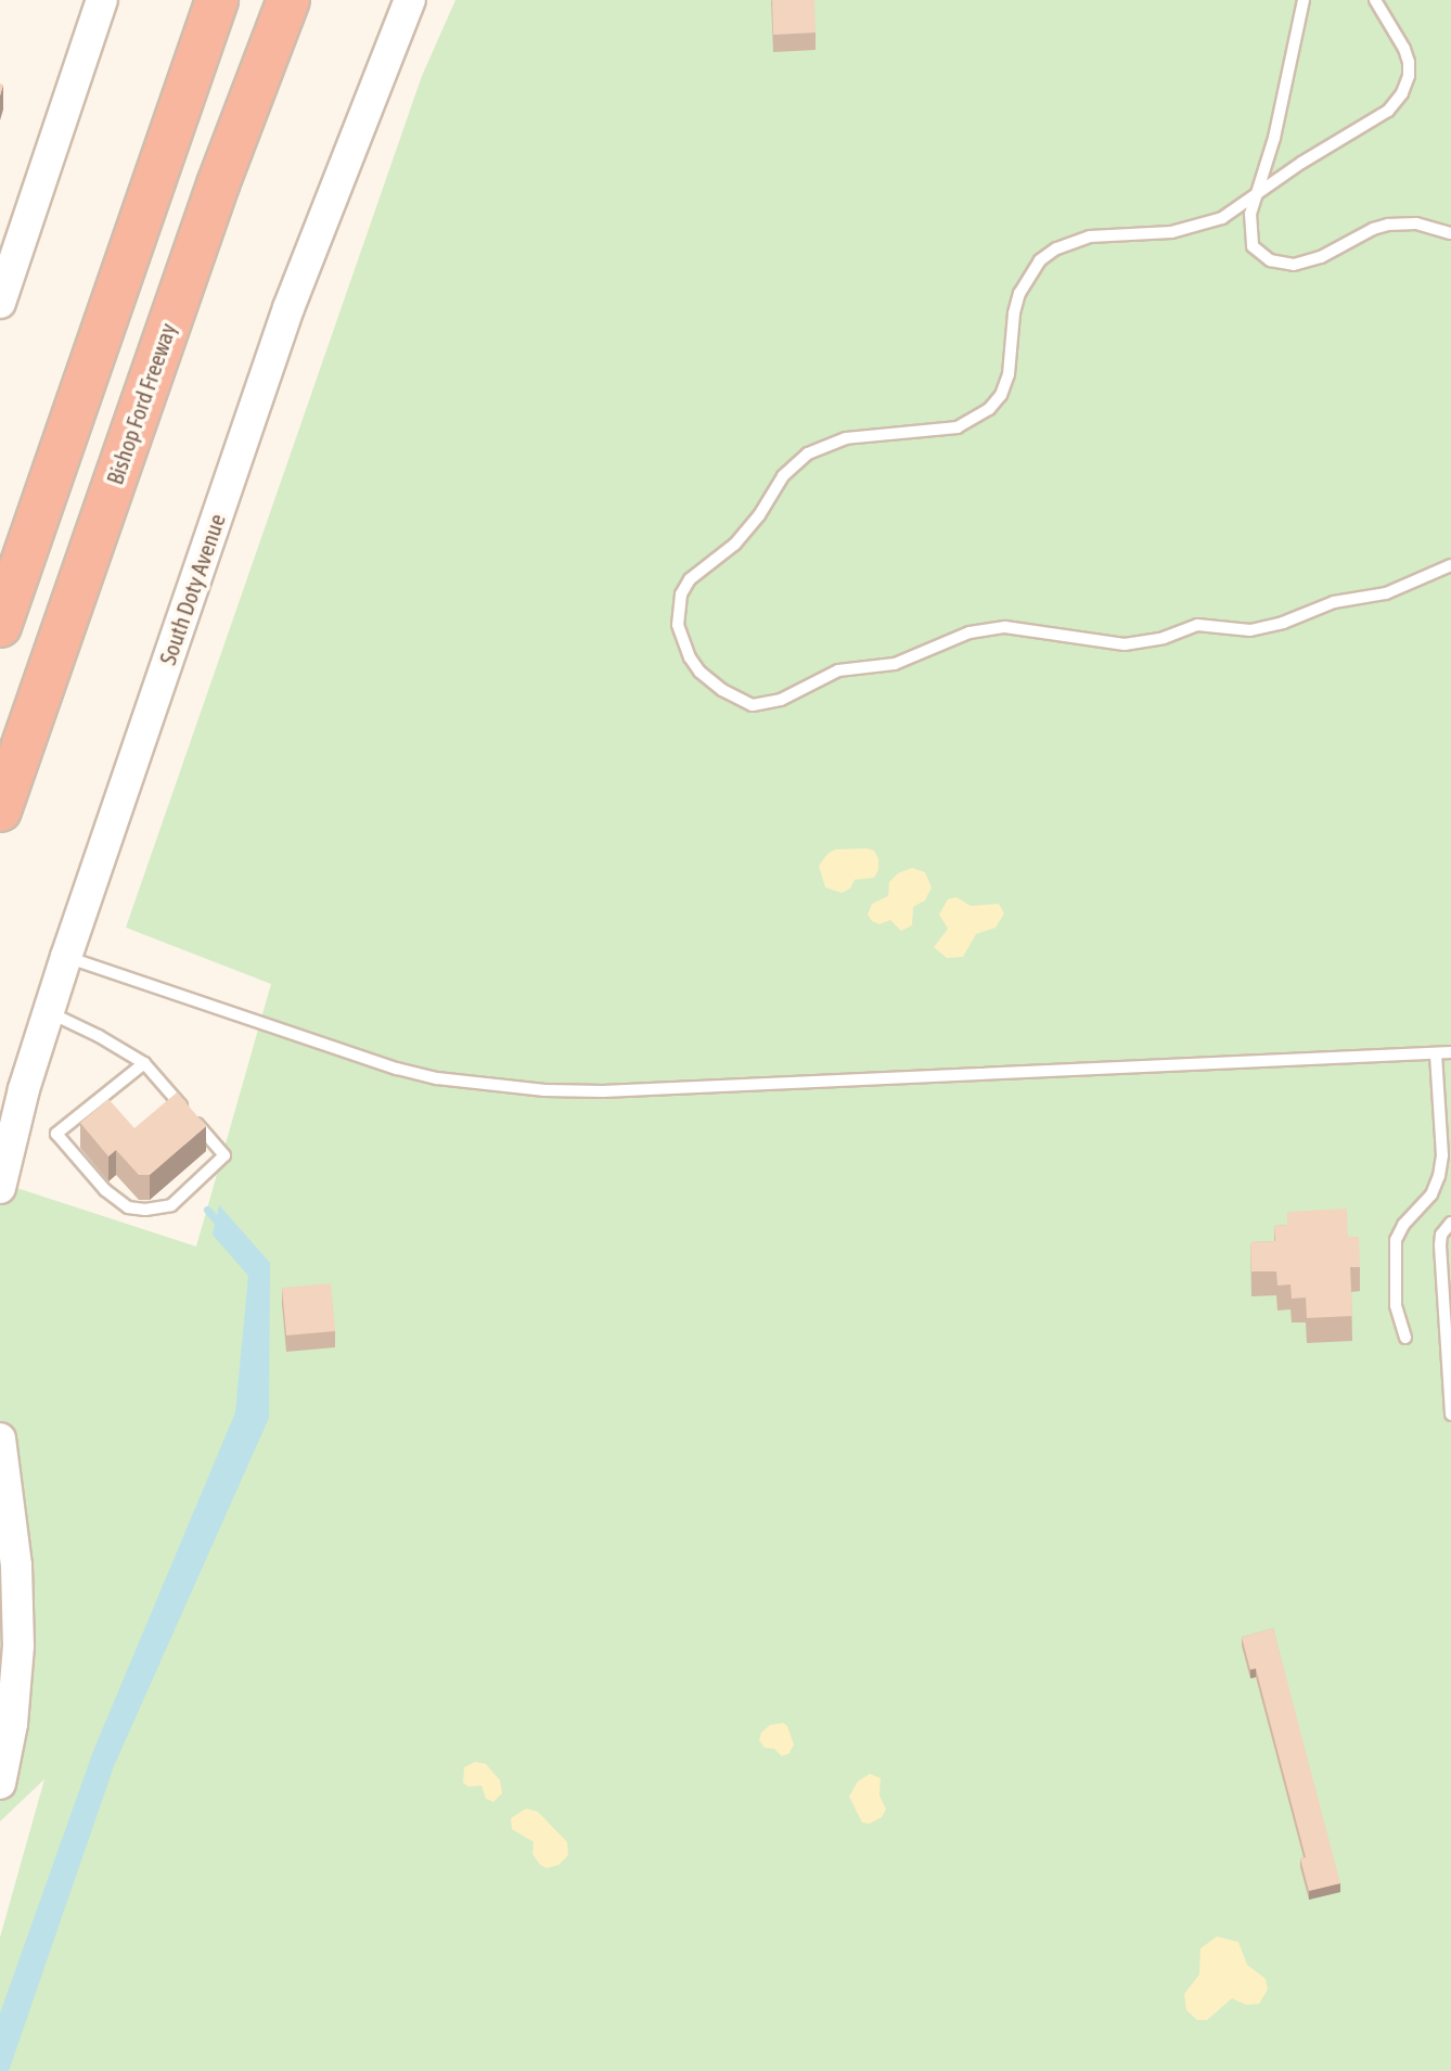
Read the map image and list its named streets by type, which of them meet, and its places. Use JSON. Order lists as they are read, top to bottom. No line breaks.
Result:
{"streets":{"highway":["Bishop Ford Freeway"],"street":["South Doty Avenue"]}}
